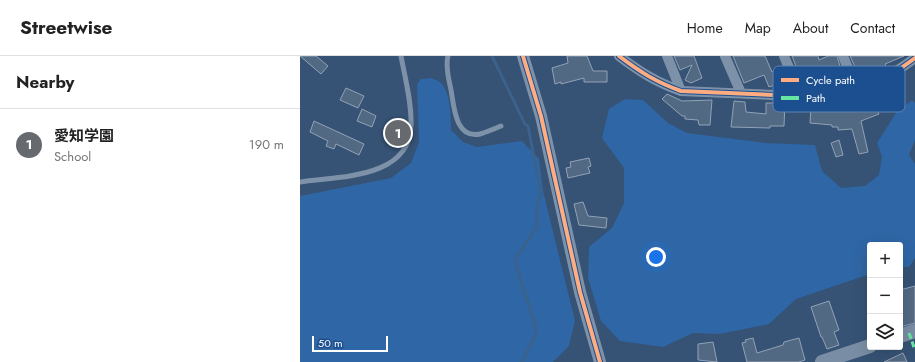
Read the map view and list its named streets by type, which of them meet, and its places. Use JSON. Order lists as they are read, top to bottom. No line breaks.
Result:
{"legend":["Cycle path","Path"],"scale_bar":"50 m","page":{"header":"Streetwise","nav":["Home","Map","About","Contact"],"heading":"Nearby","list":[{"mark":"1","name":"愛知学園","note":"School","value":"190 m"}],"pins":"1","map_buttons":["+","−"],"scale":"50 m"}}
